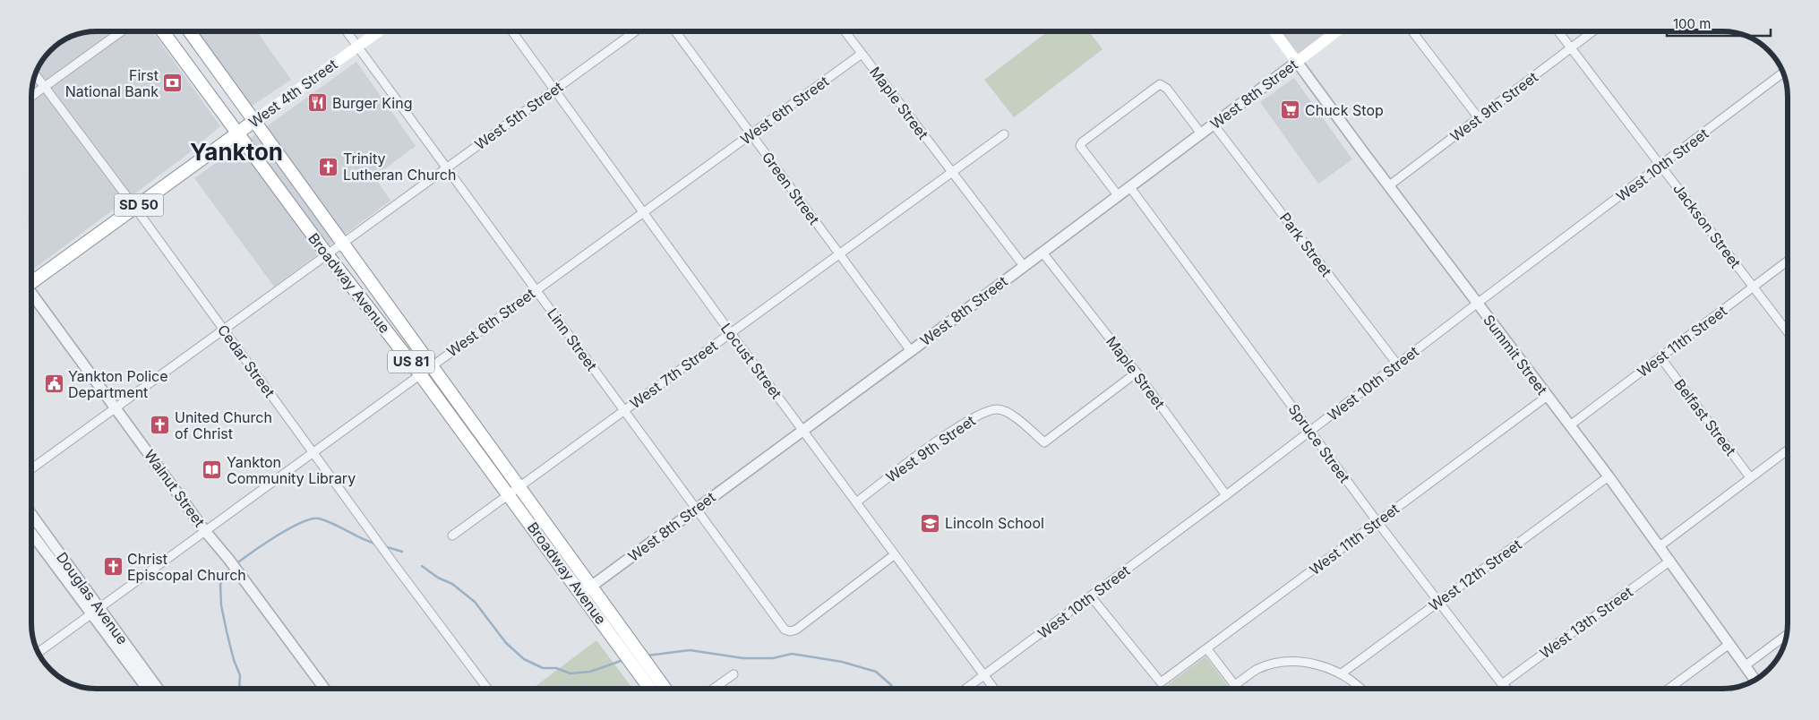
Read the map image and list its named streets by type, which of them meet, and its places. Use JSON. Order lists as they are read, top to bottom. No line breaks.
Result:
{"streets":{"highway":["West 4th Street","SD 50","Broadway Avenue","US 81"],"main road":["West 8th Street","Summit Street"],"street":["Maple Street","West 9th Street","West 6th Street","West 5th Street","West 10th Street","Green Street","Jackson Street","Park Street","Linn Street","West 11th Street","Cedar Street","Locust Street","West 7th Street","Belfast Street","Spruce Street","Walnut Street","West 12th Street","Douglas Avenue","West 13th Street"]},"crossings":[["West 4th Street","Broadway Avenue"],["West 4th Street","Linn Street"],["West 4th Street","Cedar Street"],["West 8th Street","Maple Street"],["West 8th Street","Green Street"],["West 8th Street","Park Street"],["West 8th Street","Broadway Avenue"],["West 8th Street","Linn Street"],["West 8th Street","Summit Street"],["West 8th Street","Locust Street"],["West 8th Street","Spruce Street"],["Maple Street","West 9th Street"],["Maple Street","West 6th Street"],["Maple Street","West 10th Street"],["Maple Street","West 7th Street"],["West 9th Street","Jackson Street"],["West 9th Street","Summit Street"],["West 9th Street","Locust Street"],["West 6th Street","Green Street"],["West 6th Street","Broadway Avenue"],["West 6th Street","Linn Street"],["West 6th Street","Cedar Street"],["West 6th Street","Locust Street"],["West 6th Street","Walnut Street"],["West 6th Street","Douglas Avenue"],["West 5th Street","Broadway Avenue"],["West 5th Street","Linn Street"],["West 5th Street","Cedar Street"],["West 5th Street","Locust Street"],["West 5th Street","Walnut Street"],["West 10th Street","Jackson Street"],["West 10th Street","Park Street"],["West 10th Street","West 11th Street"],["West 10th Street","Summit Street"],["West 10th Street","Locust Street"],["West 10th Street","Spruce Street"],["Green Street","West 7th Street"],["Jackson Street","West 11th Street"],["Broadway Avenue","West 7th Street"],["Linn Street","Locust Street"],["Linn Street","West 7th Street"],["West 11th Street","Summit Street"],["West 11th Street","Belfast Street"],["West 11th Street","Spruce Street"],["Summit Street","West 12th Street"],["Summit Street","West 13th Street"],["Locust Street","West 7th Street"],["Spruce Street","West 12th Street"],["Spruce Street","West 13th Street"]],"districts":["Yankton"],"places":{"bank":["First National Bank"],"restaurant":["Burger King"],"supermarket":["Chuck Stop"],"church":["Trinity Lutheran Church","United Church of Christ","Christ Episcopal Church"],"public building":["Yankton Police Department"],"library":["Yankton Community Library"],"school or university":["Lincoln School"]},"scale_bar":"100 m"}
